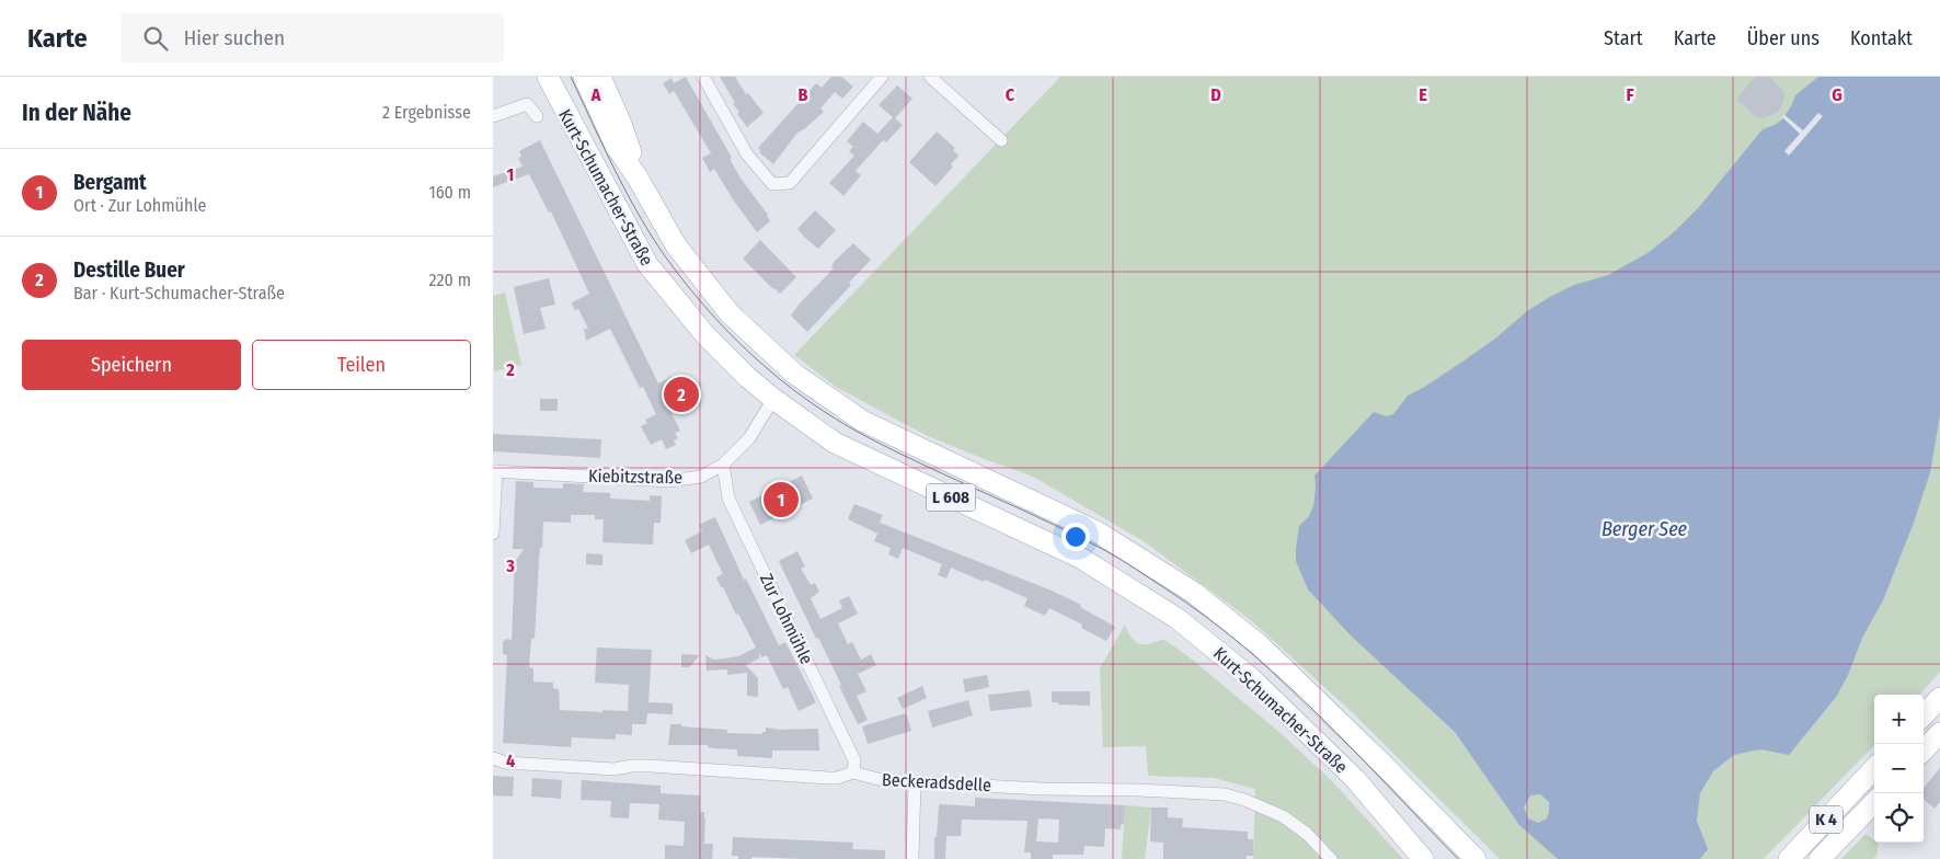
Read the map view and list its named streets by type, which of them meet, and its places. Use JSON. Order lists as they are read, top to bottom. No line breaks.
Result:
{"streets":{"main road":["Kurt-Schumacher-Straße","L 608","K 4"],"street":["Kiebitzstraße","Zur Lohmühle","Beckeradsdelle"]},"crossings":[["Kurt-Schumacher-Straße","Kiebitzstraße"],["Kiebitzstraße","Zur Lohmühle"],["Zur Lohmühle","Beckeradsdelle"]],"water":["Berger See"],"page":{"header":"Karte","search":"Hier suchen","nav":["Start","Karte","Über uns","Kontakt"],"heading":["In der Nähe","2 Ergebnisse"],"list":[{"mark":"1","name":"Bergamt","note":"Ort · Zur Lohmühle","value":"160 m"},{"mark":"2","name":"Destille Buer","note":"Bar · Kurt-Schumacher-Straße","value":"220 m"}],"buttons":["Speichern","Teilen"],"pins":["2","1"],"map_buttons":["+","−"]},"grid":{"columns":["A","B","C","D","E","F","G"],"rows":["1","2","3","4"]}}
